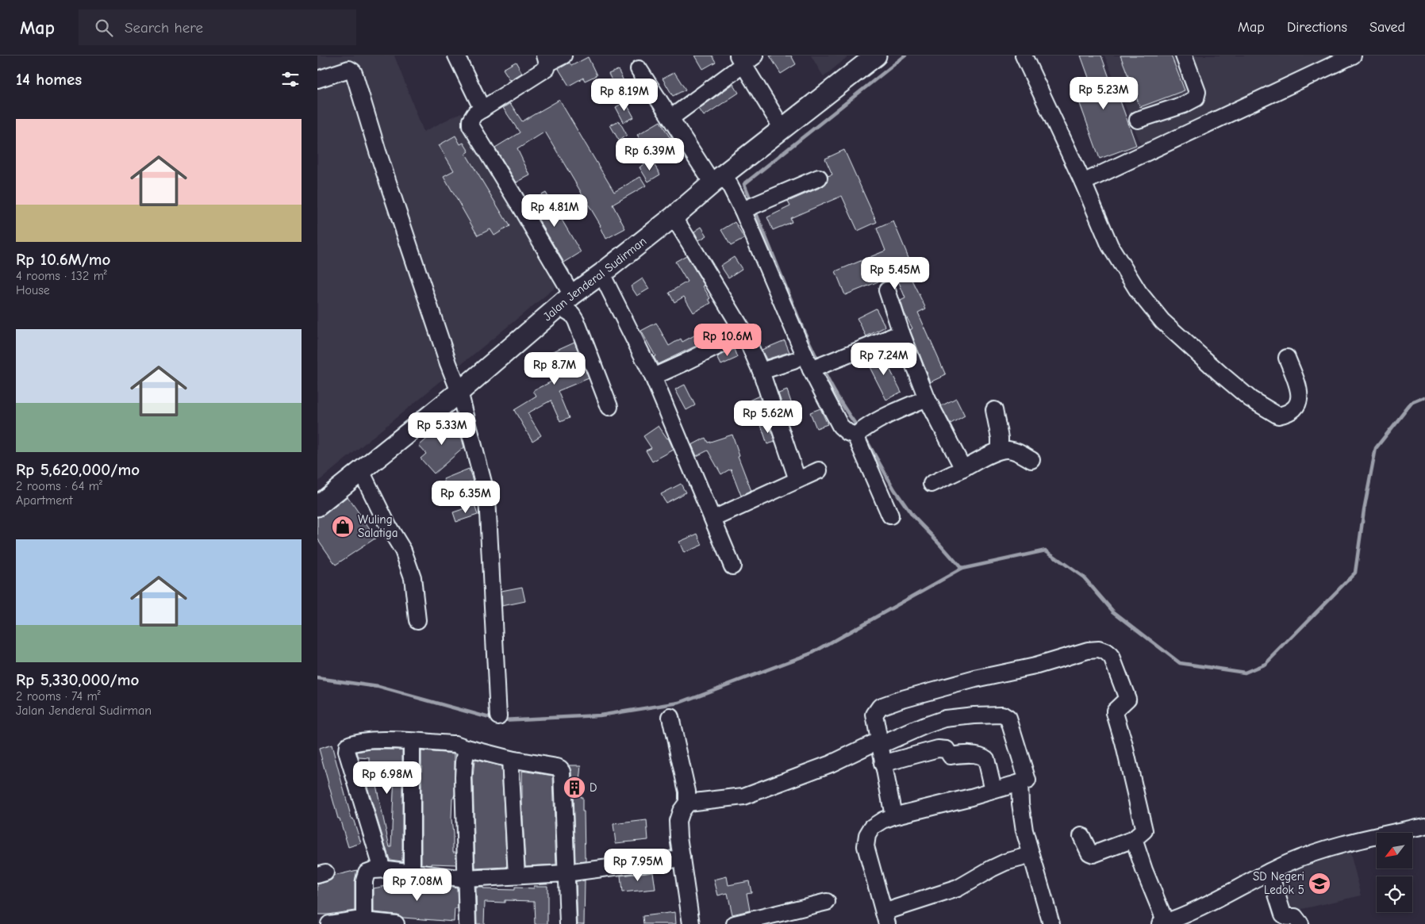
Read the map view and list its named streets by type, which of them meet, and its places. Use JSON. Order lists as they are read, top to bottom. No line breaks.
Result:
{"streets":{"main road":["Jalan Jenderal Sudirman"]},"places":{"shop":["Wuling Salatiga"],"building":["D"],"school or university":["SD Negeri Ledok 5"]},"north":"bottom left","page":{"header":"Map","search":"Search here","nav":["Map","Directions","Saved"],"heading":"14 homes","price":["Rp 5.23M","Rp 8.19M","Rp 6.39M","Rp 4.81M","Rp 5.45M","Rp 10.6M","Rp 7.24M","Rp 8.7M","Rp 5.62M","Rp 5.33M","Rp 6.35M","Rp 6.98M","Rp 7.95M","Rp 7.08M"],"list":[{"name":"Rp 10.6M/mo","note":"4 rooms · 132 m² · House"},{"name":"Rp 5,620,000/mo","note":"2 rooms · 64 m² · Apartment"},{"name":"Rp 5,330,000/mo","note":"2 rooms · 74 m² · Jalan Jenderal Sudirman"}]}}
